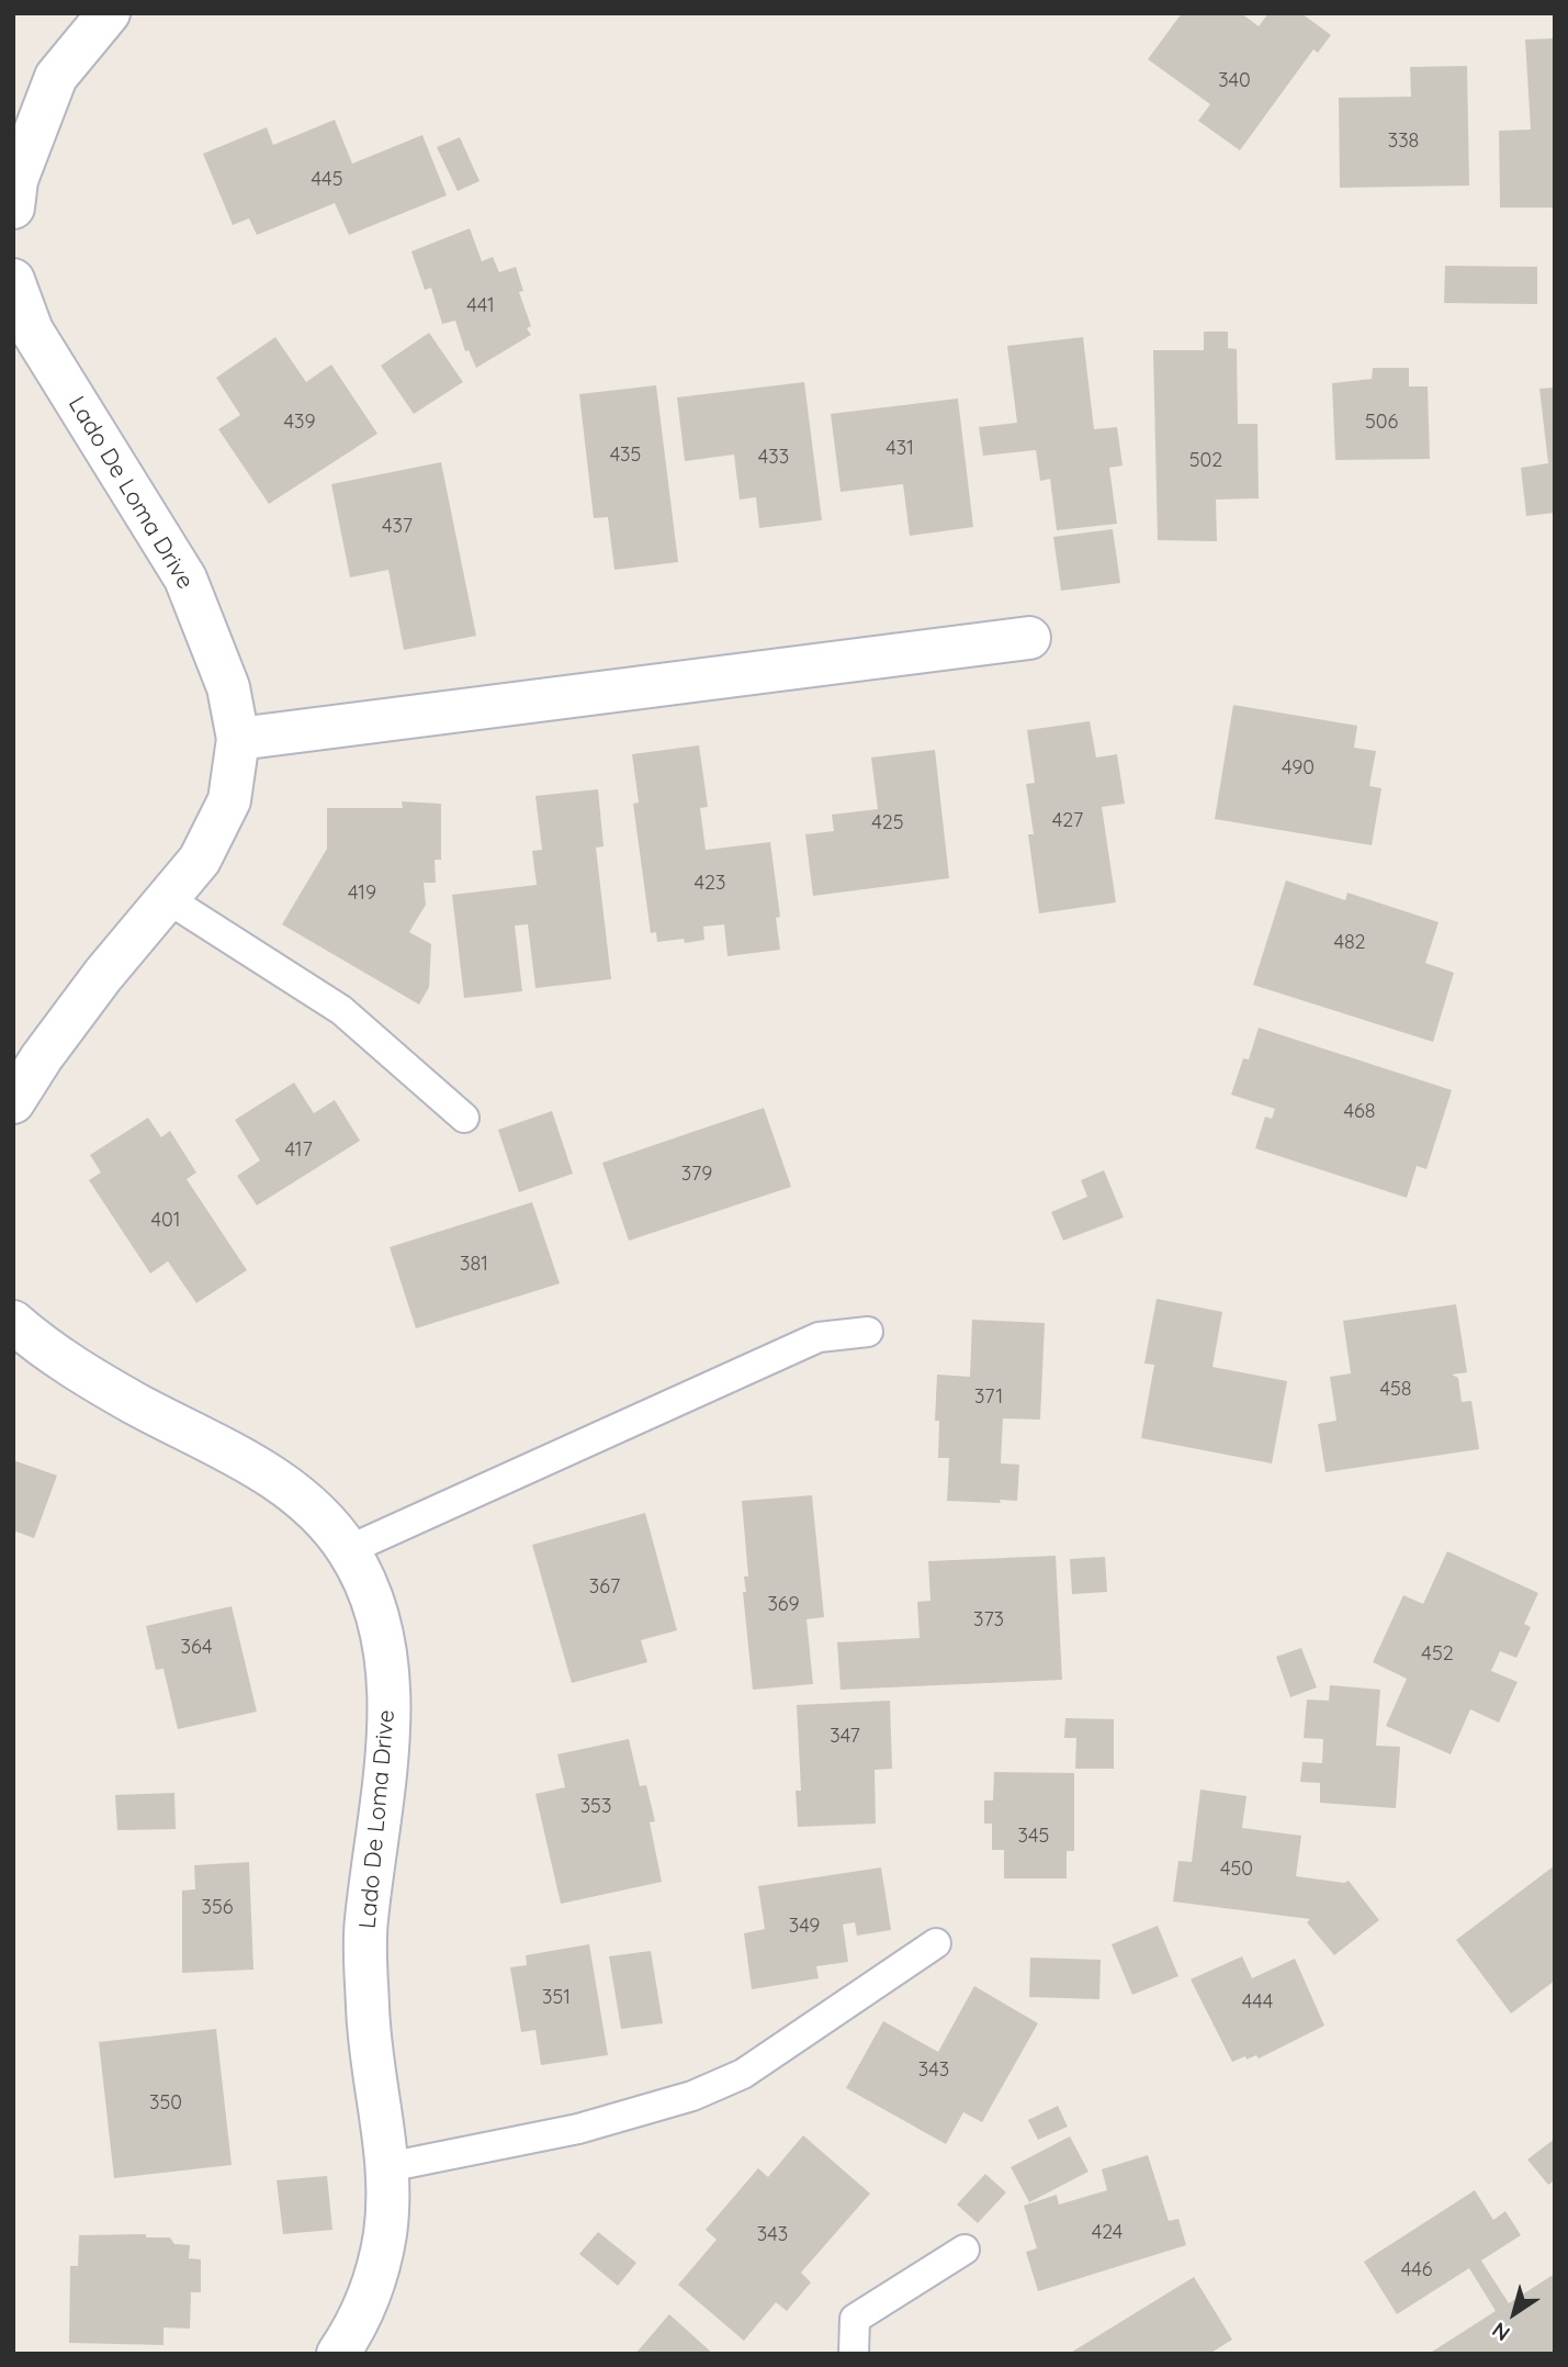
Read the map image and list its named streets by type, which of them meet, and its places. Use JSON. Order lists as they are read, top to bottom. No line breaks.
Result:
{"streets":{"street":["Lado De Loma Drive"]},"house_numbers":["340","338","445","441","439","506","431","435","433","502","437","490","427","425","423","419","482","468","417","379","401","381","458","371","367","369","373","364","452","347","353","345","450","356","349","351","444","343","350","424","343","446"],"north":"bottom left"}
